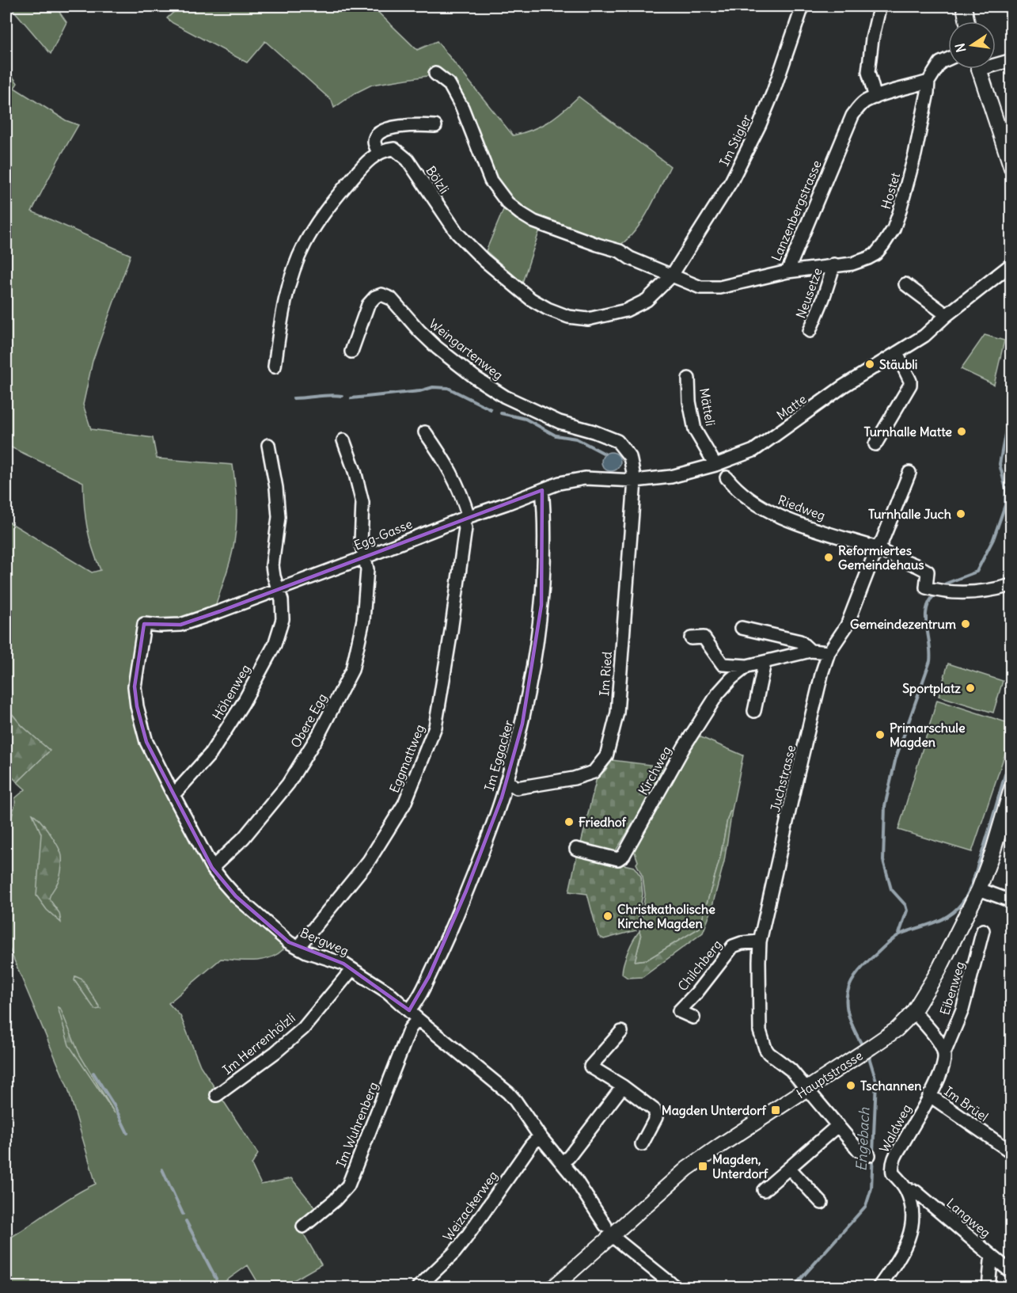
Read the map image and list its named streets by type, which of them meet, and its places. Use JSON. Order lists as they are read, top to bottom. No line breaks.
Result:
{"streets":{"main road":["Hauptstrasse"],"street":["Im Stigler","Bölzli","Hostet","Lanzenbergstrasse","Neusetze","Weingartenweg","Mätteli","Matte","Riedweg","Egg-Gasse","Im Ried","Höhenweg","Obere Egg","Im Eggacker","Eggmattweg","Kirchweg","Juchstrasse","Bergweg","Chilchberg","Eibenweg","Im Herrenhölzli","Im Brüel","Im Wuhrenberg","Waldweg","Weizackerweg","Langweg"]},"crossings":[["Im Stigler","Bölzli"],["Im Stigler","Lanzenbergstrasse"],["Bölzli","Lanzenbergstrasse"],["Hostet","Lanzenbergstrasse"],["Hostet","Neusetze"],["Weingartenweg","Matte"],["Weingartenweg","Egg-Gasse"],["Weingartenweg","Im Ried"],["Mätteli","Matte"],["Matte","Egg-Gasse"],["Matte","Im Ried"],["Riedweg","Juchstrasse"],["Egg-Gasse","Im Ried"],["Egg-Gasse","Höhenweg"],["Egg-Gasse","Obere Egg"],["Egg-Gasse","Im Eggacker"],["Egg-Gasse","Eggmattweg"],["Egg-Gasse","Bergweg"],["Im Ried","Im Eggacker"],["Höhenweg","Bergweg"],["Obere Egg","Bergweg"],["Im Eggacker","Bergweg"],["Im Eggacker","Im Wuhrenberg"],["Eggmattweg","Bergweg"],["Kirchweg","Juchstrasse"],["Juchstrasse","Chilchberg"],["Juchstrasse","Hauptstrasse"],["Bergweg","Im Herrenhölzli"],["Bergweg","Hauptstrasse"],["Bergweg","Im Wuhrenberg"],["Bergweg","Weizackerweg"],["Eibenweg","Waldweg"],["Im Brüel","Waldweg"],["Waldweg","Langweg"]],"water":["Engebach"],"places":{"other":["Stäubli","Turnhalle Matte","Turnhalle Juch","Reformiertes Gemeindehaus","Gemeindezentrum","Sportplatz","Primarschule Magden","Friedhof","Christkatholische Kirche Magden","Tschannen"],"transit":["Magden Unterdorf","Magden, Unterdorf"]},"north":"left"}
